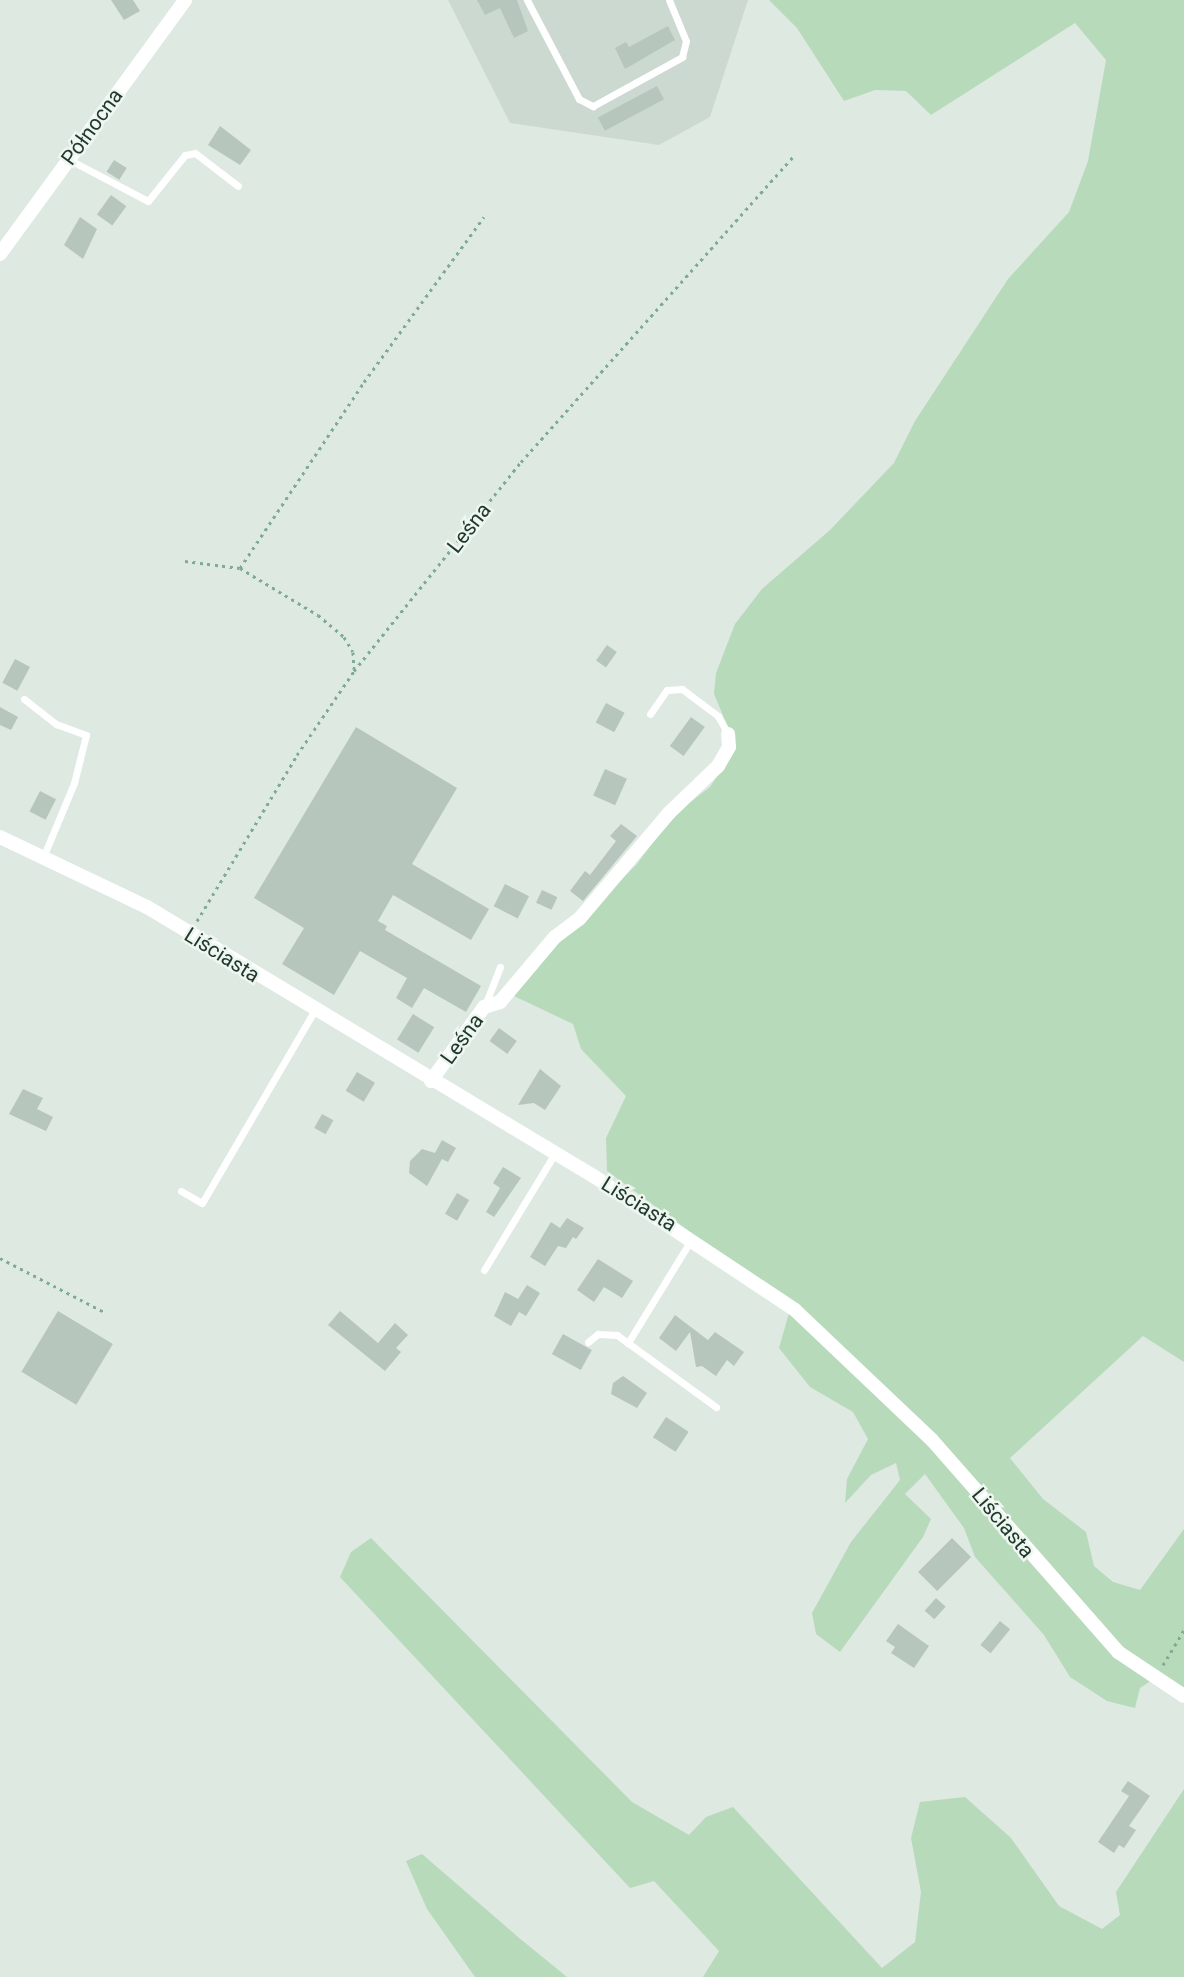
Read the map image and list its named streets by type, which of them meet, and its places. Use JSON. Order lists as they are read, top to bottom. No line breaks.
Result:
{"streets":{"street":["Północna","Leśna","Liściasta"]},"crossings":[["Leśna","Liściasta"]]}
